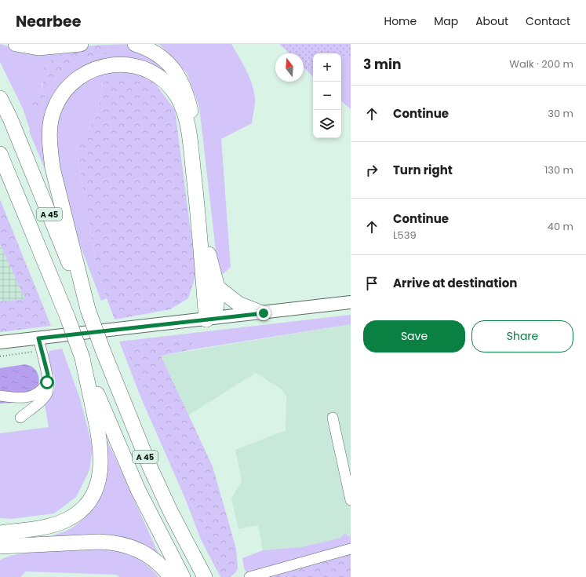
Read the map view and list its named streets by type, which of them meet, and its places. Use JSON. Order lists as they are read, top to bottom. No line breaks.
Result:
{"streets":{"highway":["A 45"]},"north":"top","page":{"header":"Nearbee","nav":["Home","Map","About","Contact"],"heading":["3 min","Walk · 200 m"],"map_buttons":["+","−"],"list":[["Continue","30 m"],["Turn right","130 m"],["Continue","L539","40 m"],"Arrive at destination"],"buttons":["Save","Share"]}}
